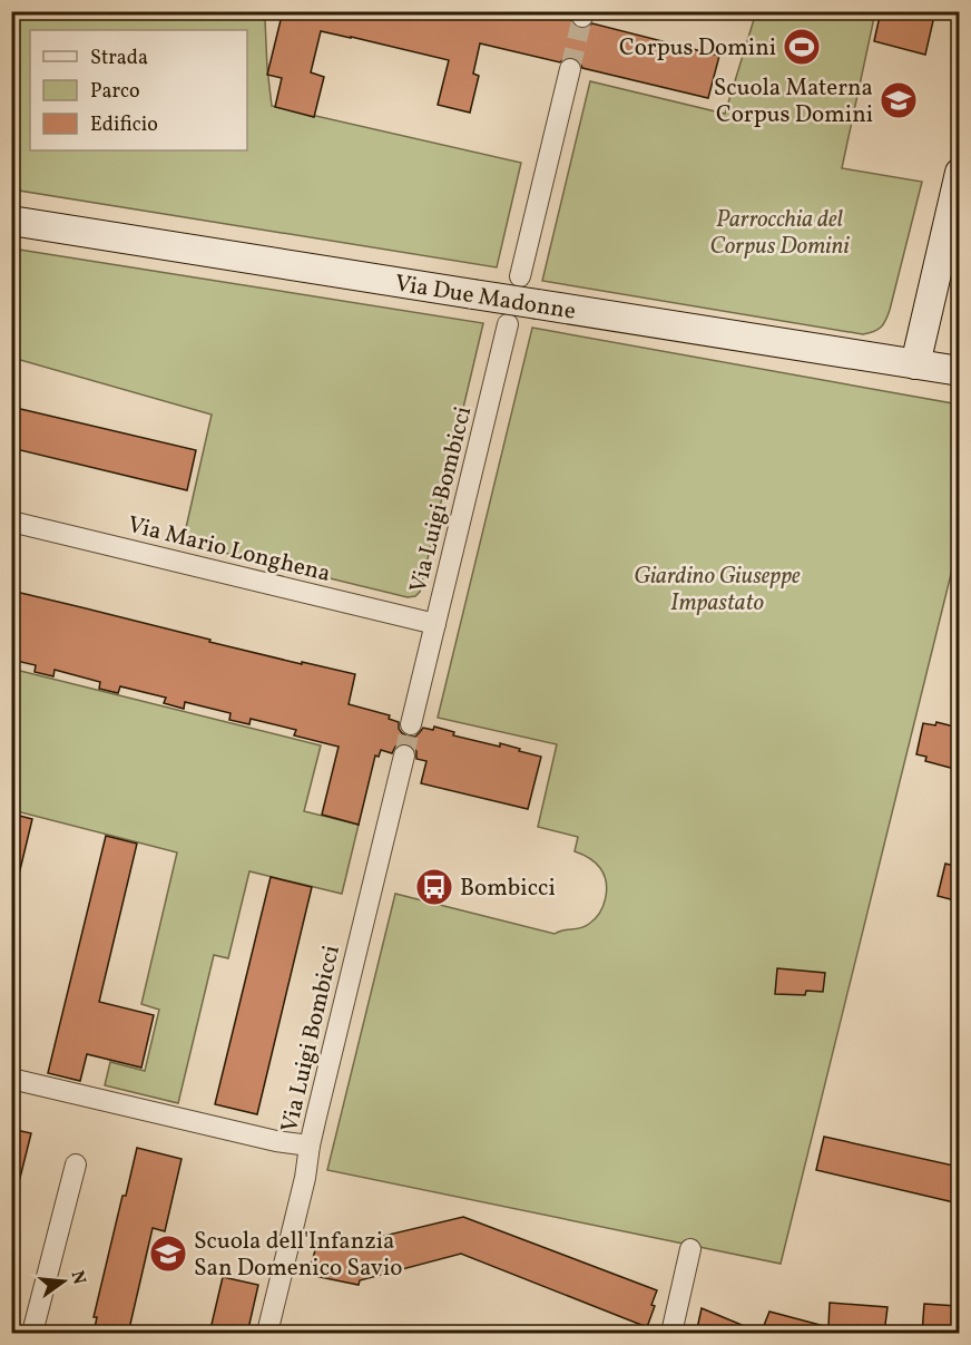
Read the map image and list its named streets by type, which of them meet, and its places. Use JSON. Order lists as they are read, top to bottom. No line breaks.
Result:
{"streets":{"main road":["Via Due Madonne"],"street":["Via Luigi Bombicci","Via Mario Longhena"]},"crossings":[["Via Luigi Bombicci","Via Mario Longhena"]],"parks":["Parrocchia del Corpus Domini","Giardino Giuseppe Impastato"],"places":{"sports":["Corpus Domini"],"school or university":["Scuola Materna Corpus Domini","Scuola dell'Infanzia San Domenico Savio"],"bus stop":["Bombicci"]},"legend":["Strada","Parco","Edificio"],"north":"right"}
